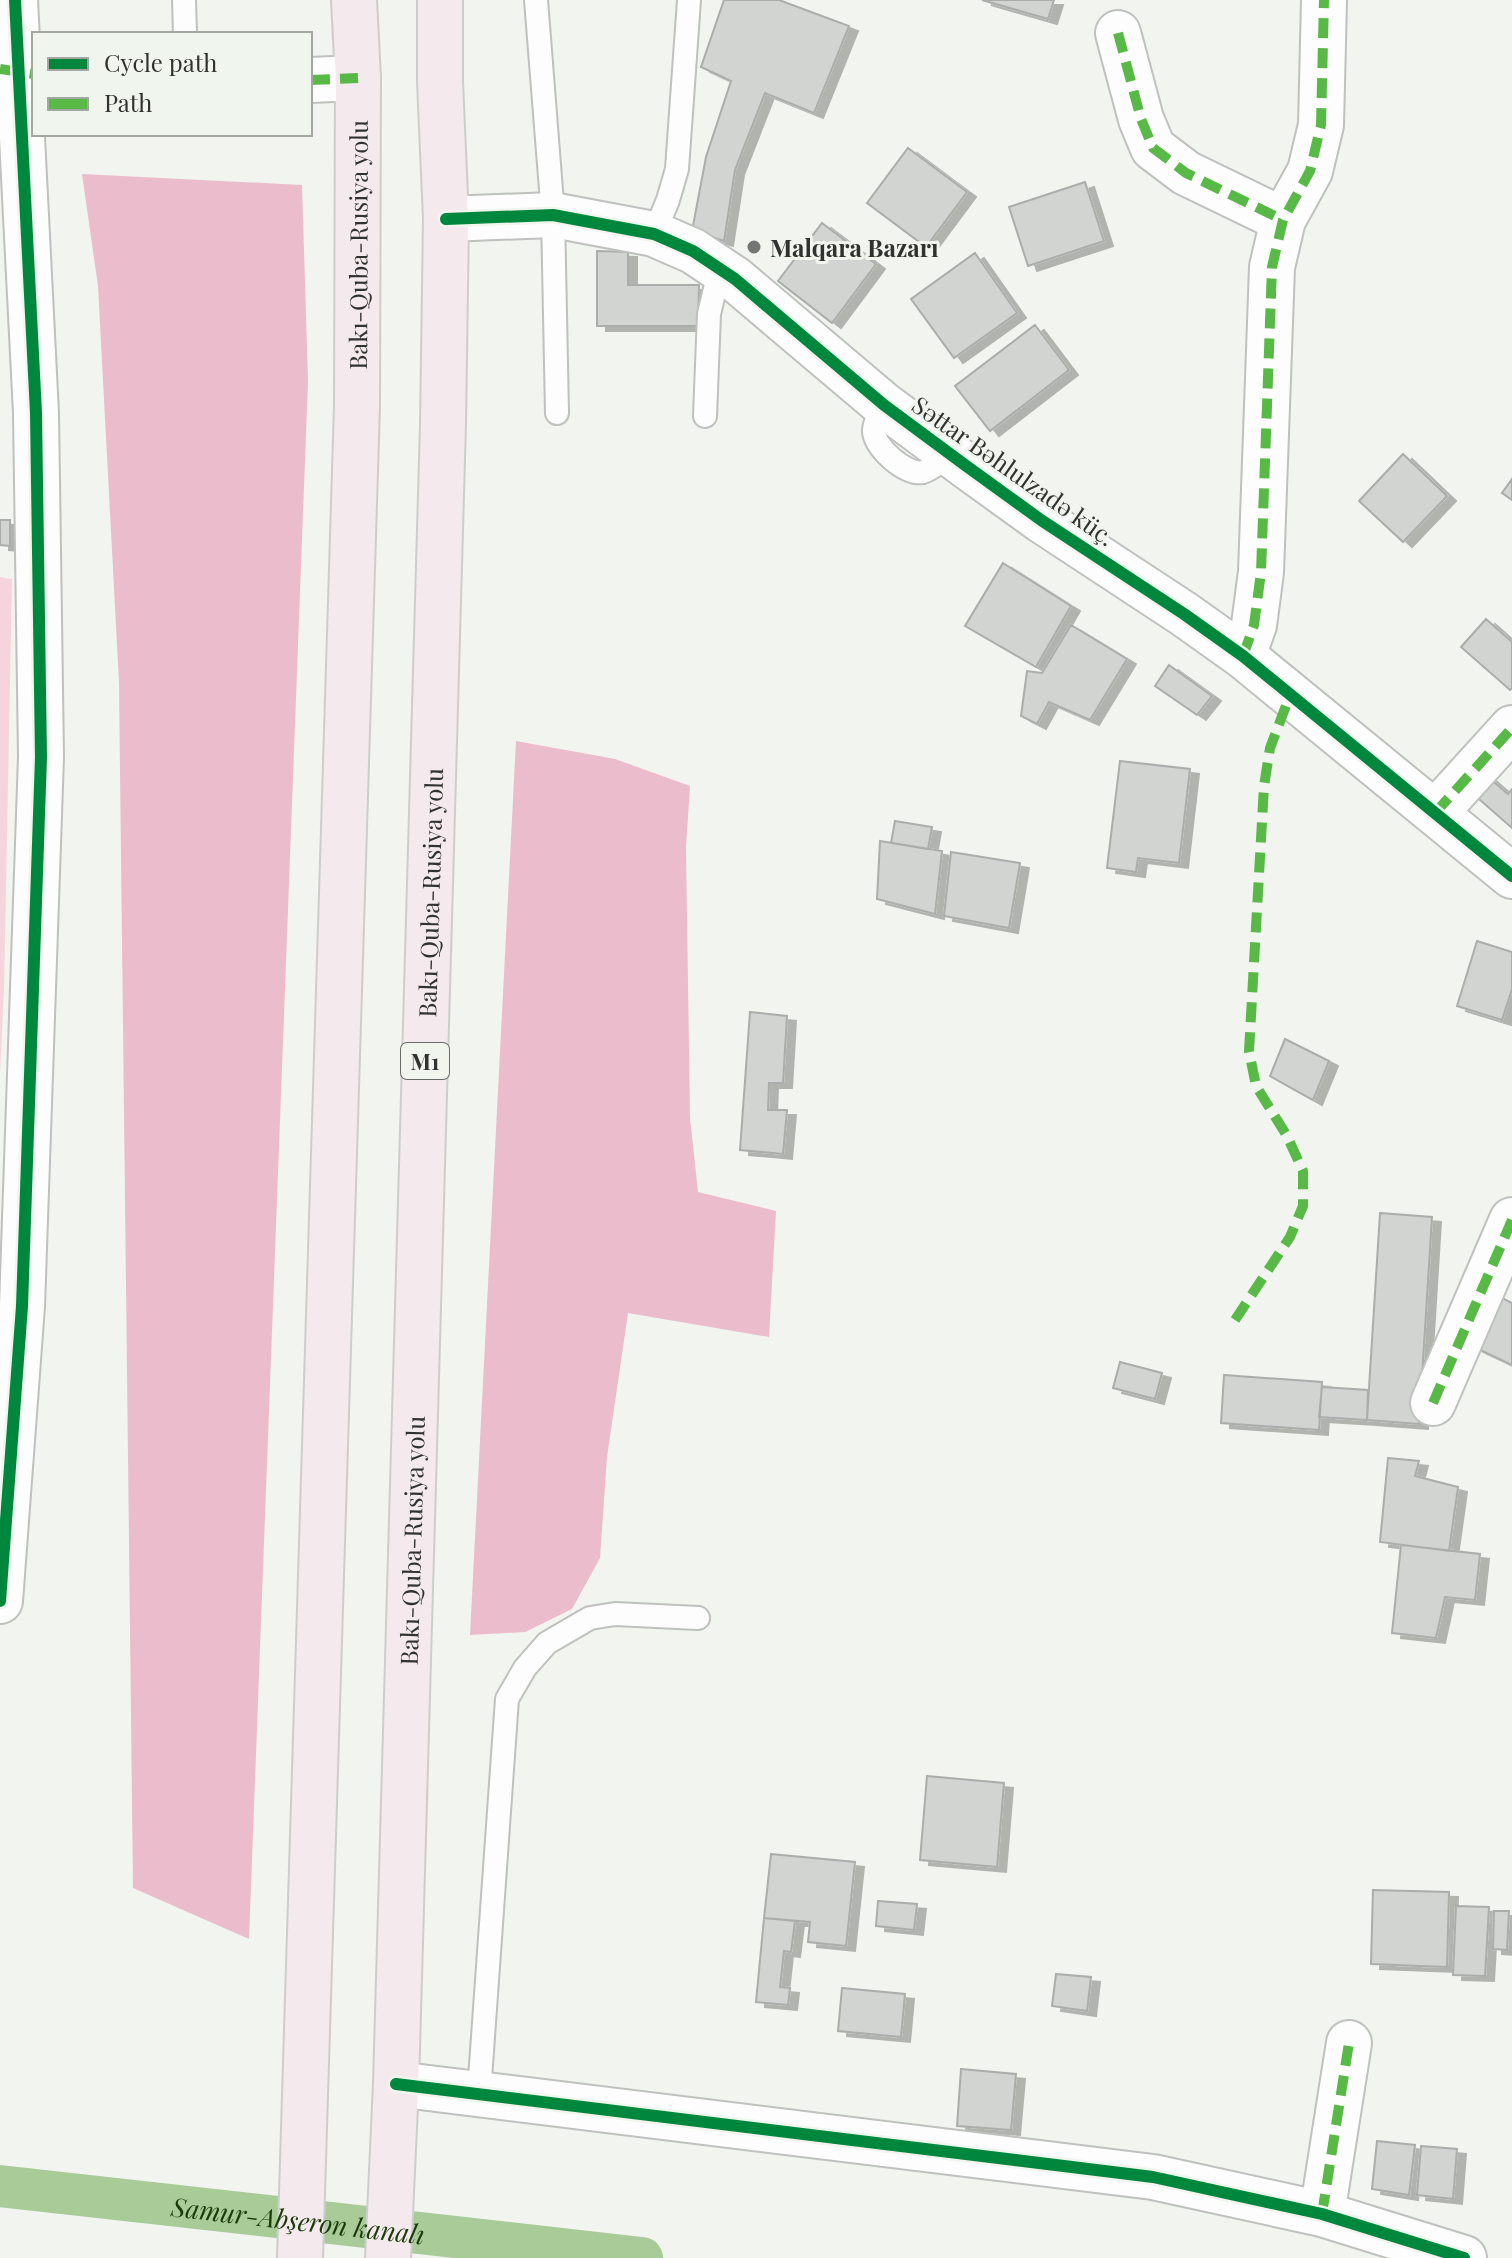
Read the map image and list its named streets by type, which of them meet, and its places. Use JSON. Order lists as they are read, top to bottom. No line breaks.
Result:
{"streets":{"highway":["Bakı-Quba-Rusiya yolu","M1"],"street":["Səttar Bəhlulzadə küç."]},"crossings":[["Bakı-Quba-Rusiya yolu","Səttar Bəhlulzadə küç."]],"water":["Samur-Abşeron kanalı"],"places":["Malqara Bazarı"],"legend":["Cycle path","Path"]}
